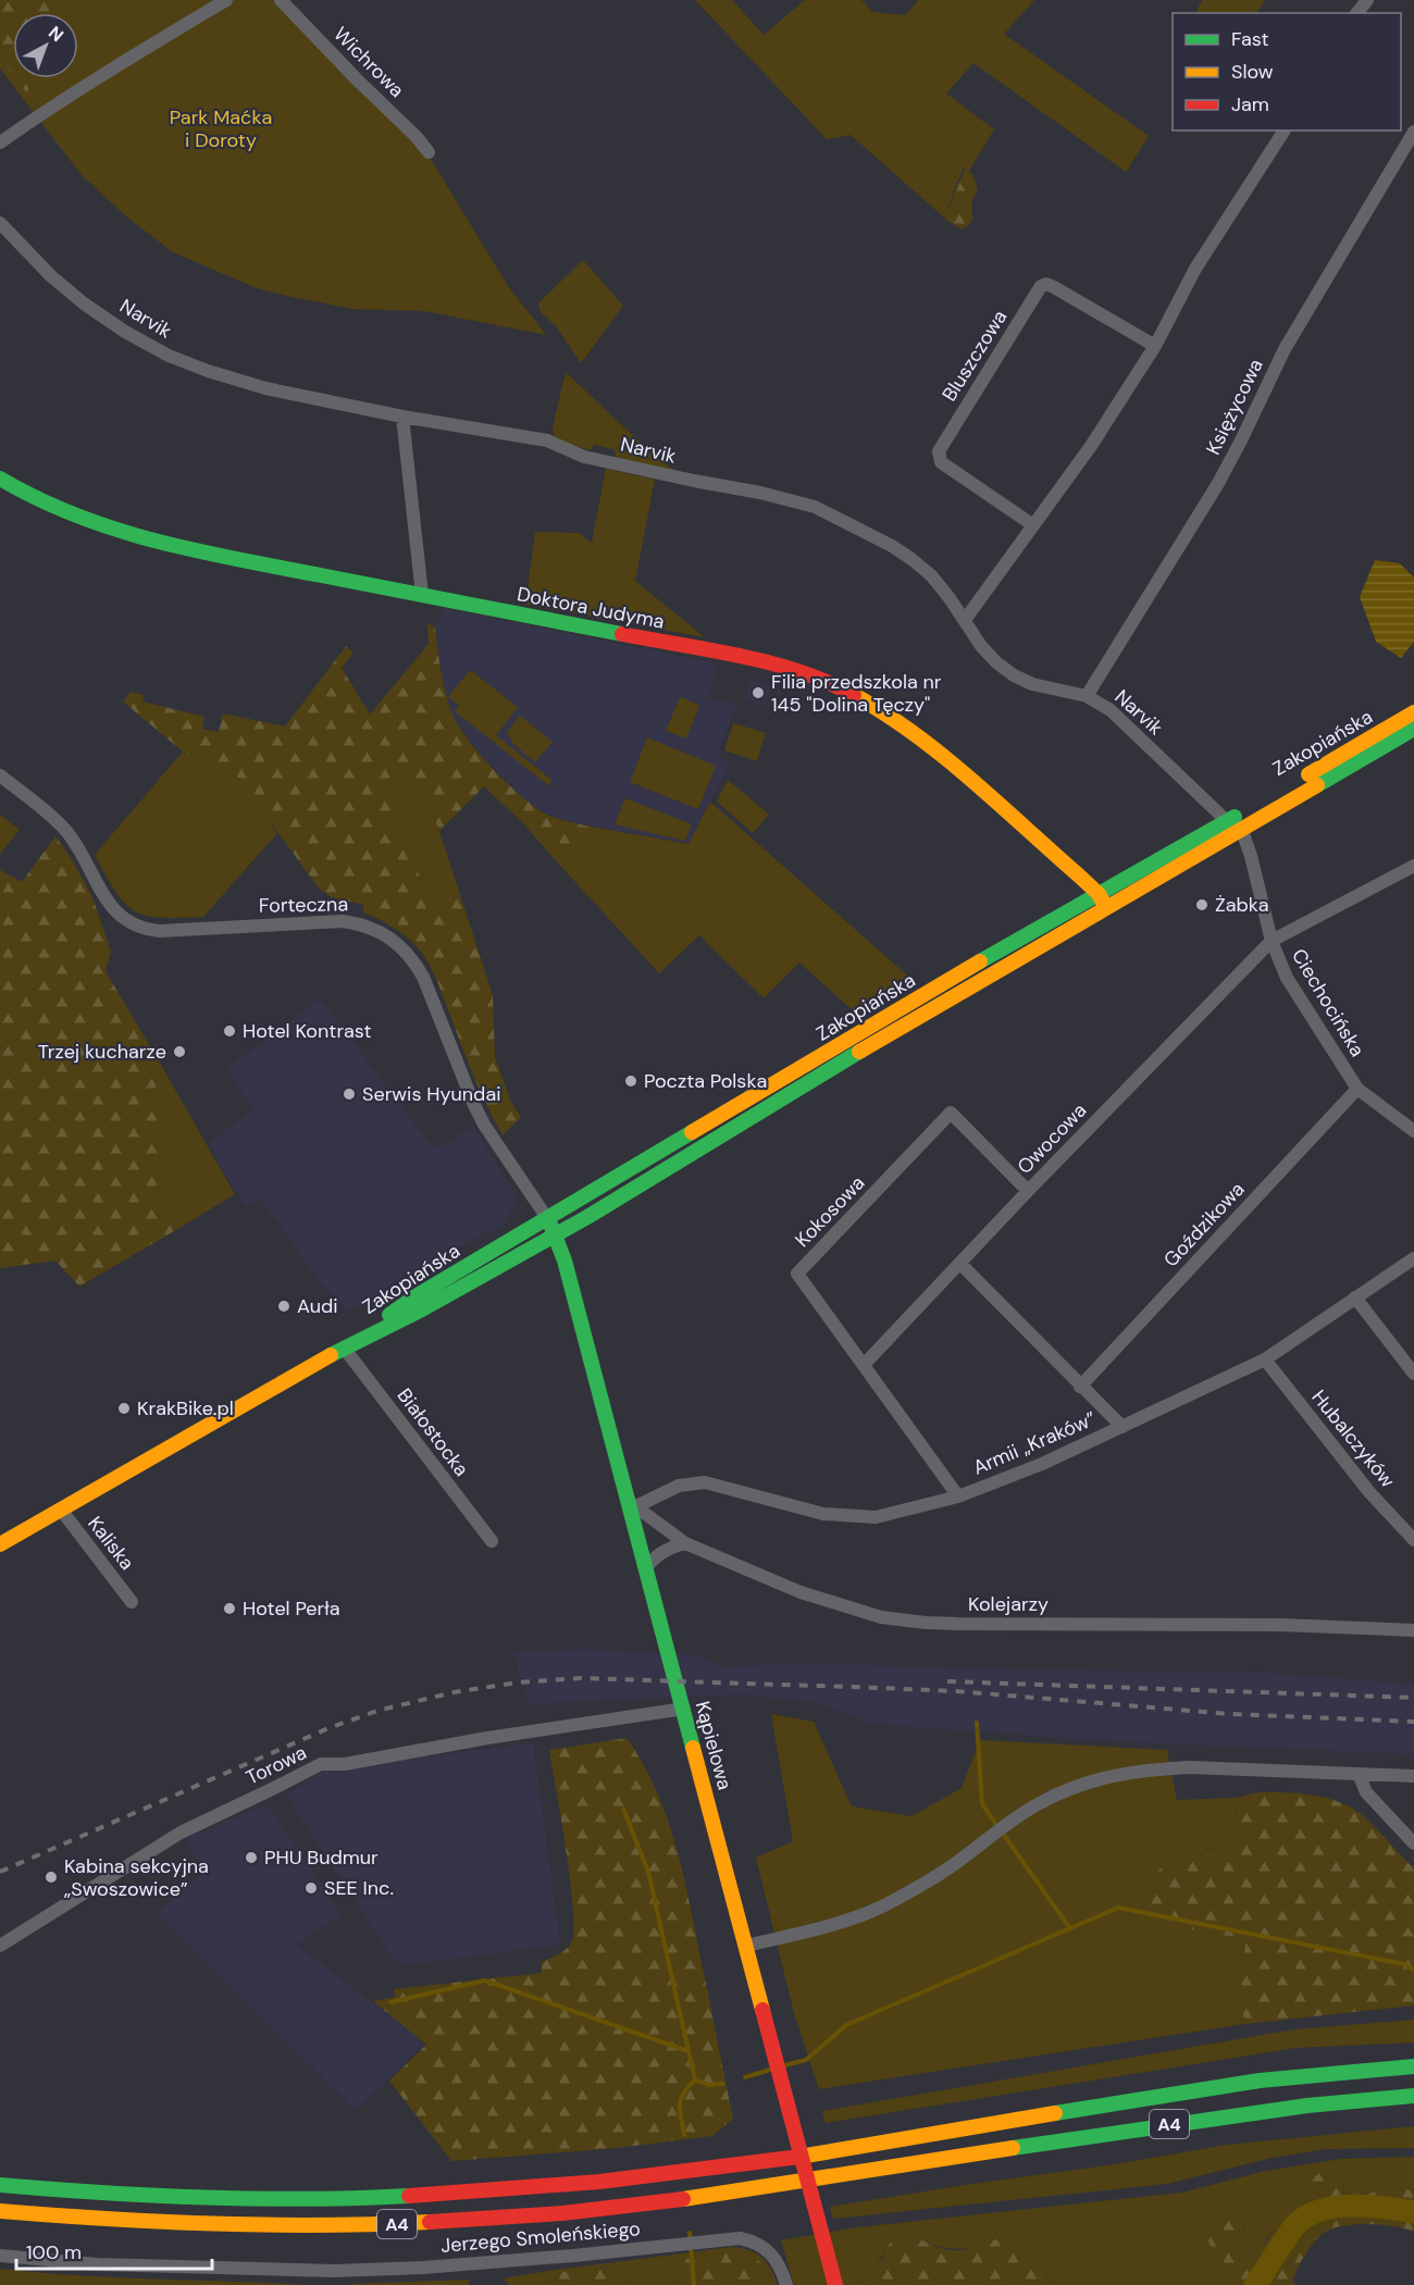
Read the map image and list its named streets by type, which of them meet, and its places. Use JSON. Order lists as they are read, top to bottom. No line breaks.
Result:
{"streets":{"main road":["Doktora Judyma","Zakopiańska","Kąpielowa","A4"],"street":["Wichrowa","Narvik","Bluszczowa","Księżycowa","Forteczna","Ciechocińska","Owocowa","Kokosowa","Goździkowa","Białostocka","Hubalczyków","Armii „Kraków”","Kaliska","Kolejarzy","Torowa","Jerzego Smoleńskiego"]},"crossings":[["Narvik","Księżycowa"],["Narvik","Zakopiańska"],["Doktora Judyma","Zakopiańska"],["Zakopiańska","Forteczna"],["Zakopiańska","Ciechocińska"],["Zakopiańska","Białostocka"],["Zakopiańska","Kaliska"],["Zakopiańska","Kąpielowa"],["Forteczna","Kąpielowa"],["Ciechocińska","Owocowa"],["Ciechocińska","Goździkowa"],["Owocowa","Kokosowa"],["Kokosowa","Armii „Kraków”"],["Hubalczyków","Armii „Kraków”"],["Armii „Kraków”","Kolejarzy"],["Armii „Kraków”","Kąpielowa"],["Kolejarzy","Kąpielowa"],["Kąpielowa","Torowa"]],"parks":["Park Maćka i Doroty"],"places":["Filia przedszkola nr 145 \"Dolina Tęczy\"","Żabka","Hotel Kontrast","Trzej kucharze","Poczta Polska","Serwis Hyundai","Audi","KrakBike.pl","Hotel Perła","PHU Budmur","Kabina sekcyjna „Swoszowice”","SEE Inc."],"legend":["Fast","Slow","Jam"],"scale_bar":"100 m","north":"top right"}
